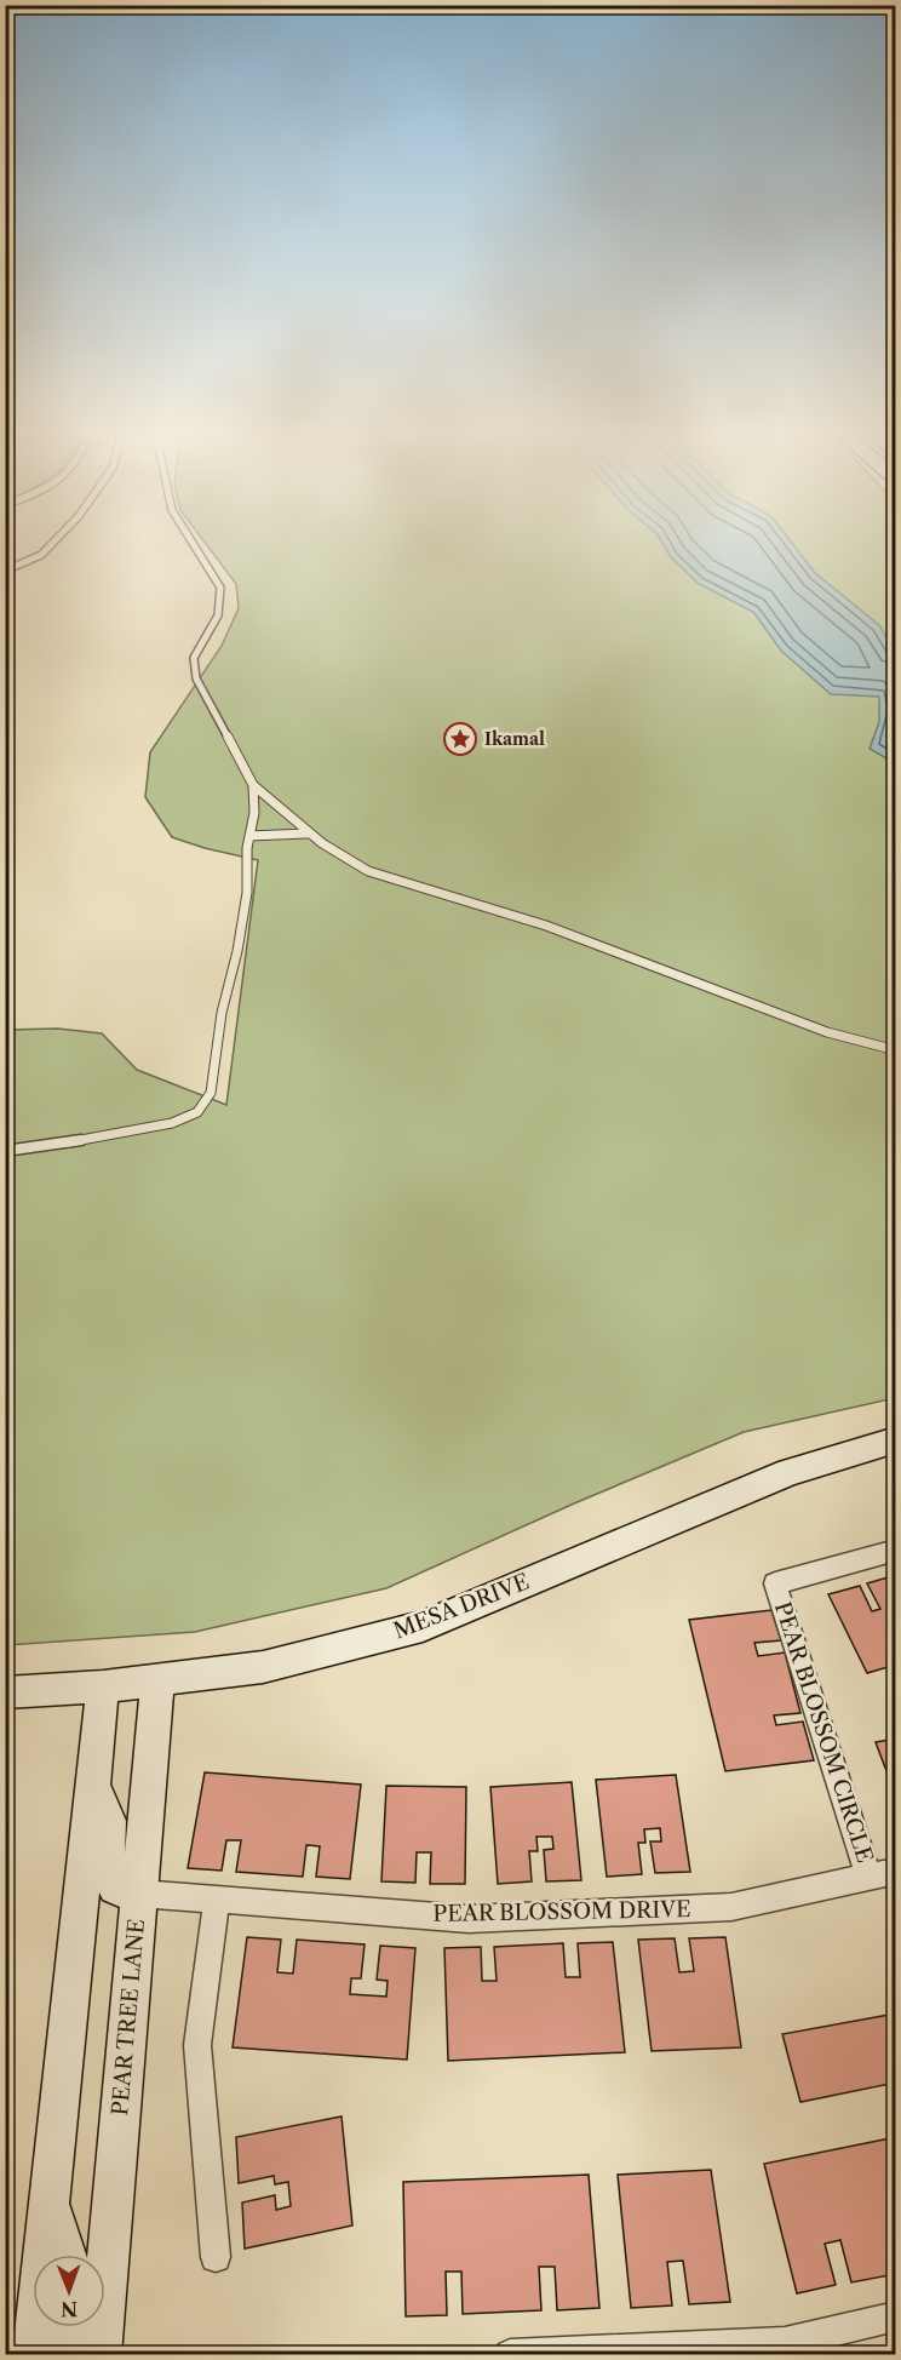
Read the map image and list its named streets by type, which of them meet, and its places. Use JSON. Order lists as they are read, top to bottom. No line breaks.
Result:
{"streets":{"street":["MESA DRIVE","PEAR BLOSSOM CIRCLE","PEAR BLOSSOM DRIVE","PEAR TREE LANE"]},"crossings":[["MESA DRIVE","PEAR TREE LANE"],["PEAR BLOSSOM CIRCLE","PEAR BLOSSOM DRIVE"],["PEAR BLOSSOM DRIVE","PEAR TREE LANE"]],"places":{"place":["Ikamal"]},"north":"bottom"}
